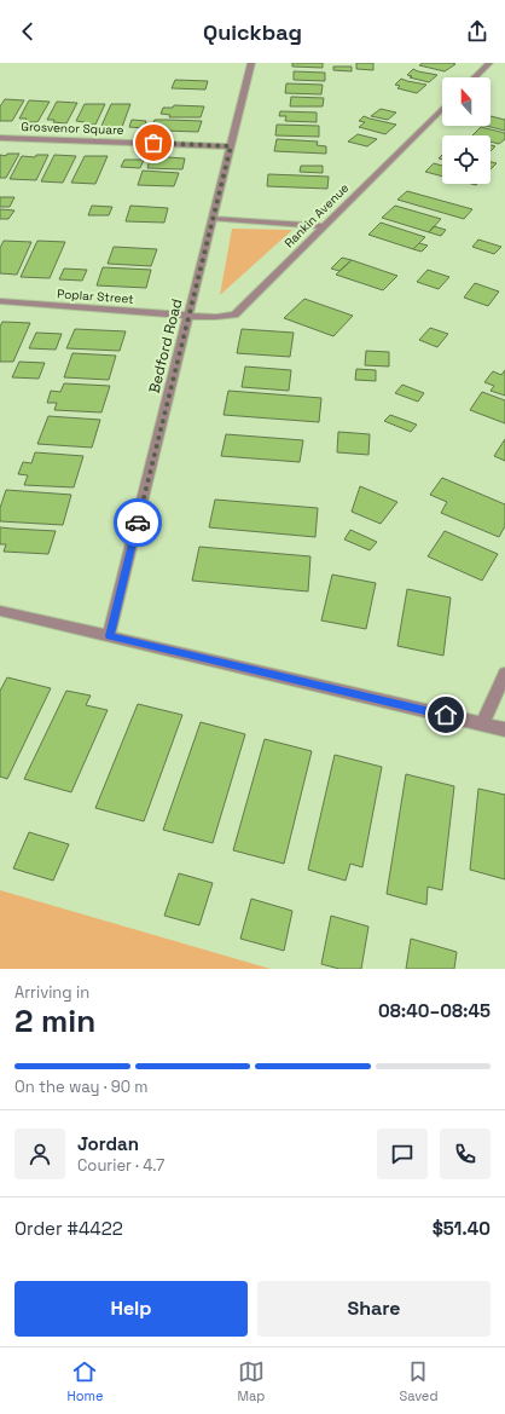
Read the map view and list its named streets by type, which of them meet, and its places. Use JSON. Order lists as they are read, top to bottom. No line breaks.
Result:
{"streets":{"street":["Grosvenor Square","Rankin Avenue","Poplar Street","Bedford Road"]},"crossings":[["Grosvenor Square","Bedford Road"],["Rankin Avenue","Poplar Street"],["Rankin Avenue","Bedford Road"],["Poplar Street","Bedford Road"]],"north":"top","page":{"header":"Quickbag","heading":["2 min","Arriving in","08:40–08:45"],"panel":["Jordan","Courier · 4.7","Order #4422","$51.40"],"bar":"On the way · 90 m","buttons":["Help","Share"],"tabs":["Home","Map","Saved"]}}
